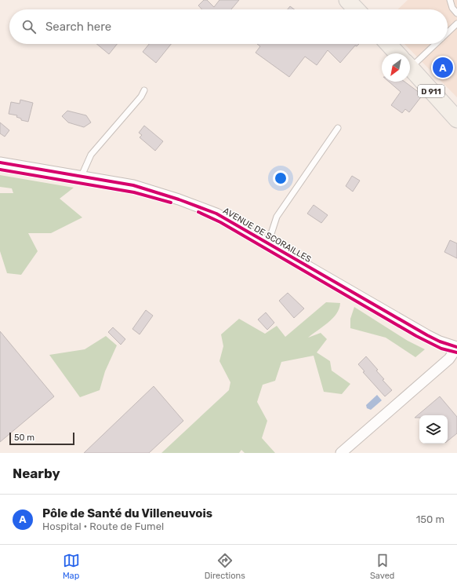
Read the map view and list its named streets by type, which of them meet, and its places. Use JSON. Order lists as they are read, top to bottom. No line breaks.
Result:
{"streets":{"main road":["D 911"],"street":["AVENUE DE SCORAILLES"]},"scale_bar":"50 m","north":"bottom left","page":{"search":"Search here","pins":"A","scale":"50 m","heading":"Nearby","list":[{"mark":"A","name":"Pôle de Santé du Villeneuvois","note":"Hospital · Route de Fumel","value":"150 m"}],"nav":["Map","Directions","Saved"]}}
